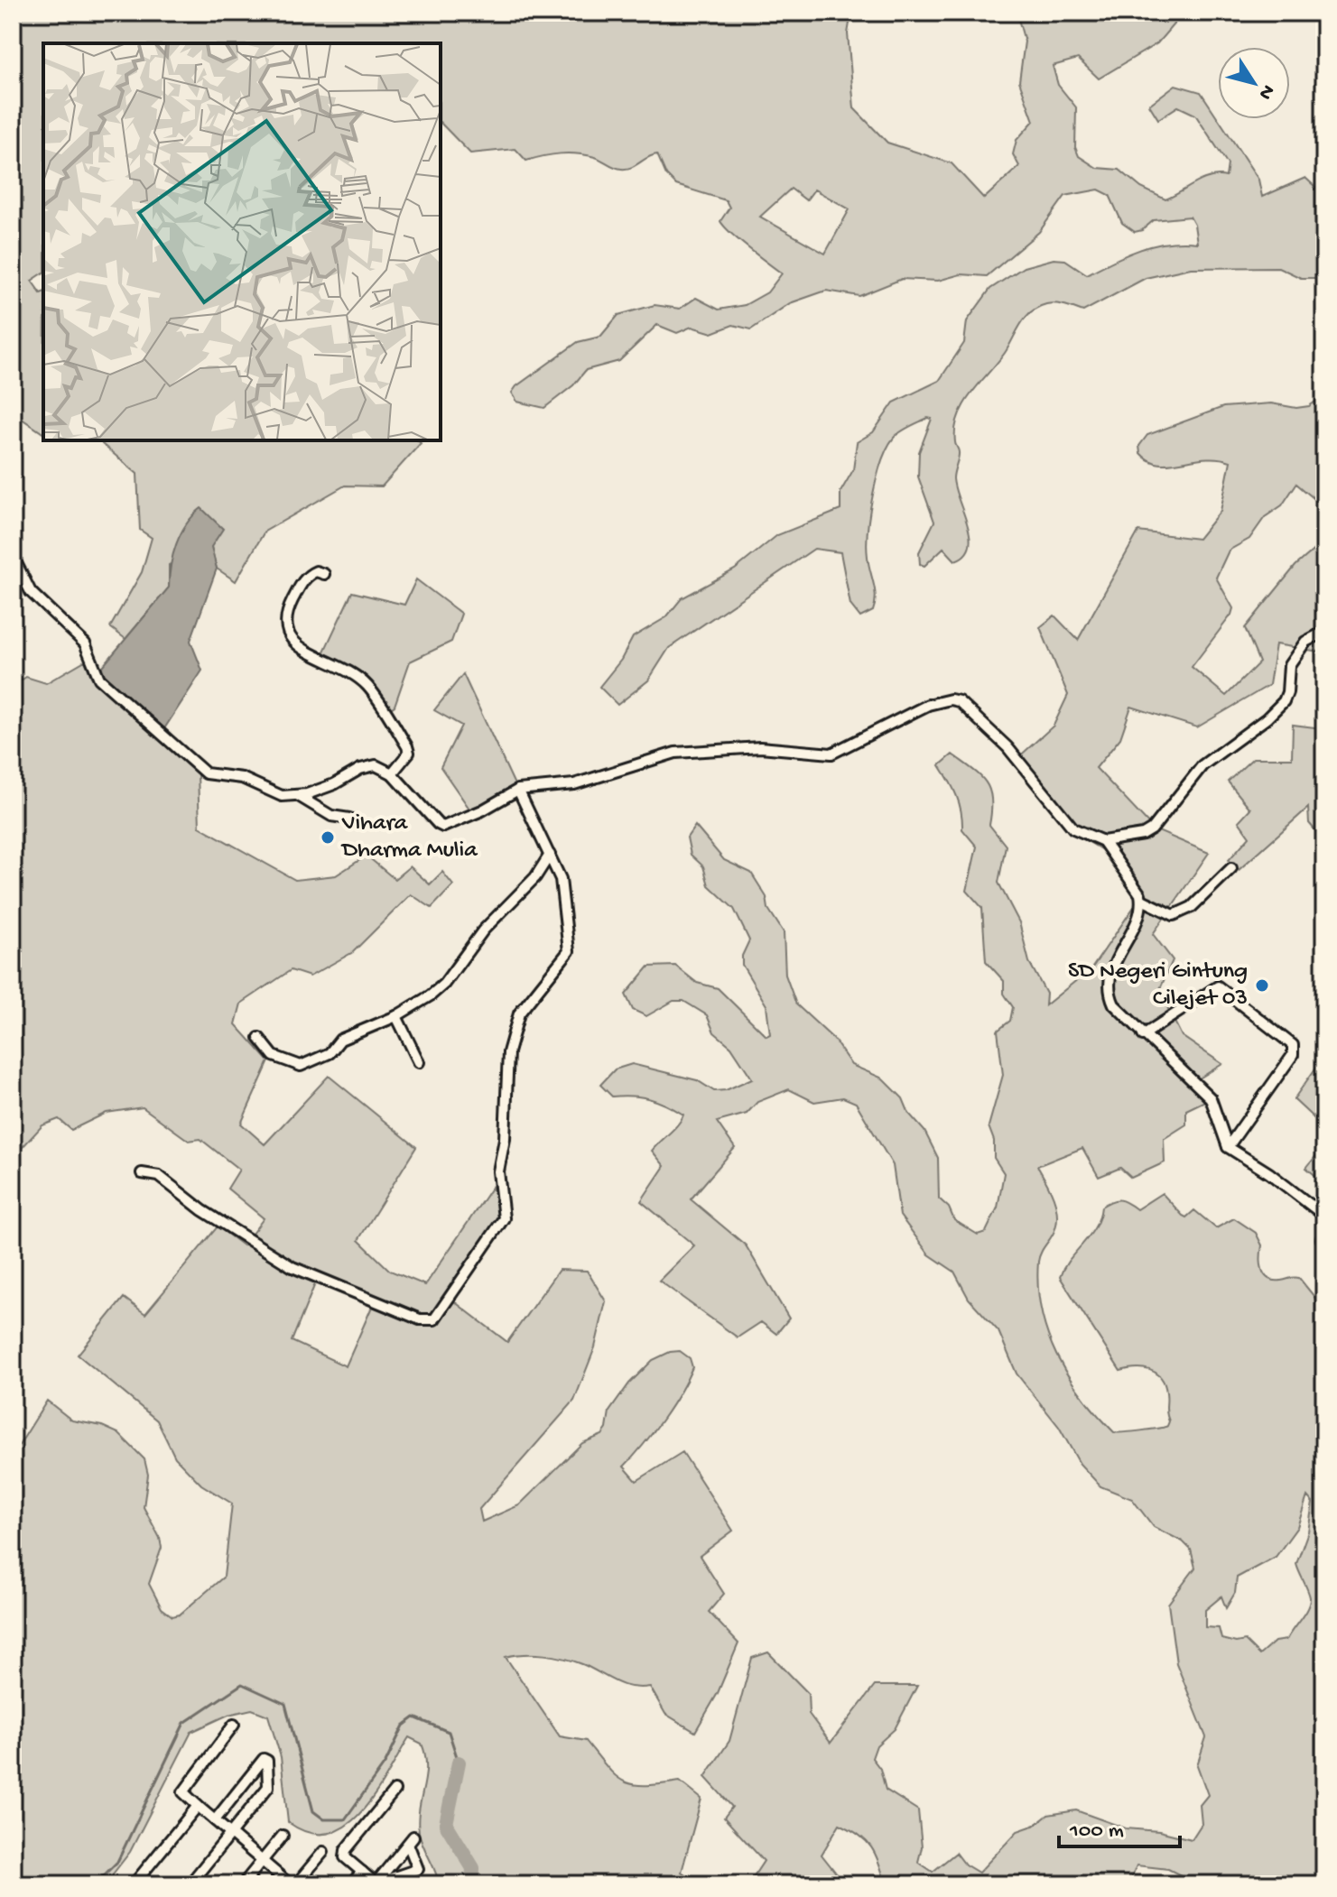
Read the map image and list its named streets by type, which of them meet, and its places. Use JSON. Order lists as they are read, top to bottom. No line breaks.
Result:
{"places":["Vihara Dharma Mulia","SD Negeri Gintung Cilejet 03"],"scale_bar":"100 m","north":"bottom right"}
